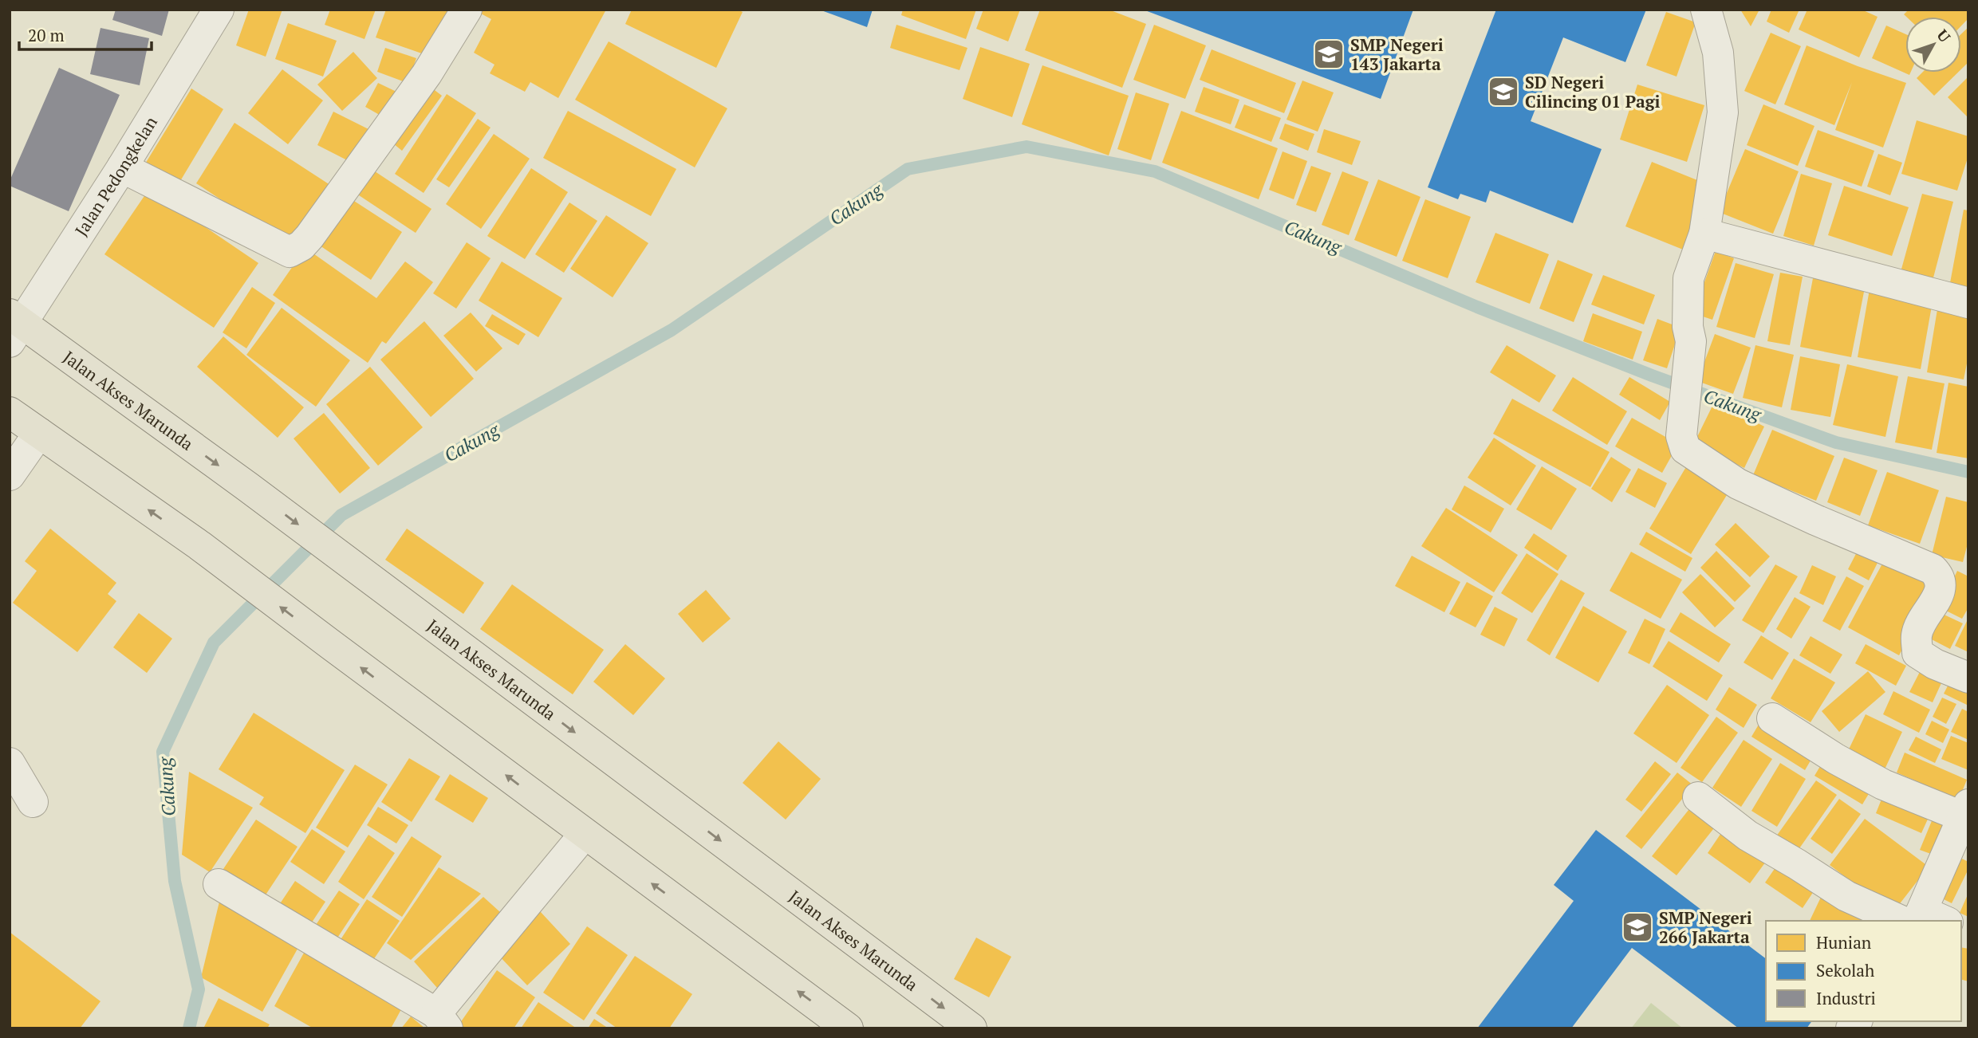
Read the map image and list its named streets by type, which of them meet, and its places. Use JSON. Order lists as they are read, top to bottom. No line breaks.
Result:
{"streets":{"main road":["Jalan Akses Marunda"],"street":["Jalan Pedongkelan"]},"crossings":[["Jalan Pedongkelan","Jalan Akses Marunda"]],"water":["Cakung"],"places":{"school or university":["SMP Negeri 143 Jakarta","SD Negeri Cilincing 01 Pagi","SMP Negeri 266 Jakarta"]},"legend":["Hunian","Sekolah","Industri"],"scale_bar":"20 m","north":"top right"}
